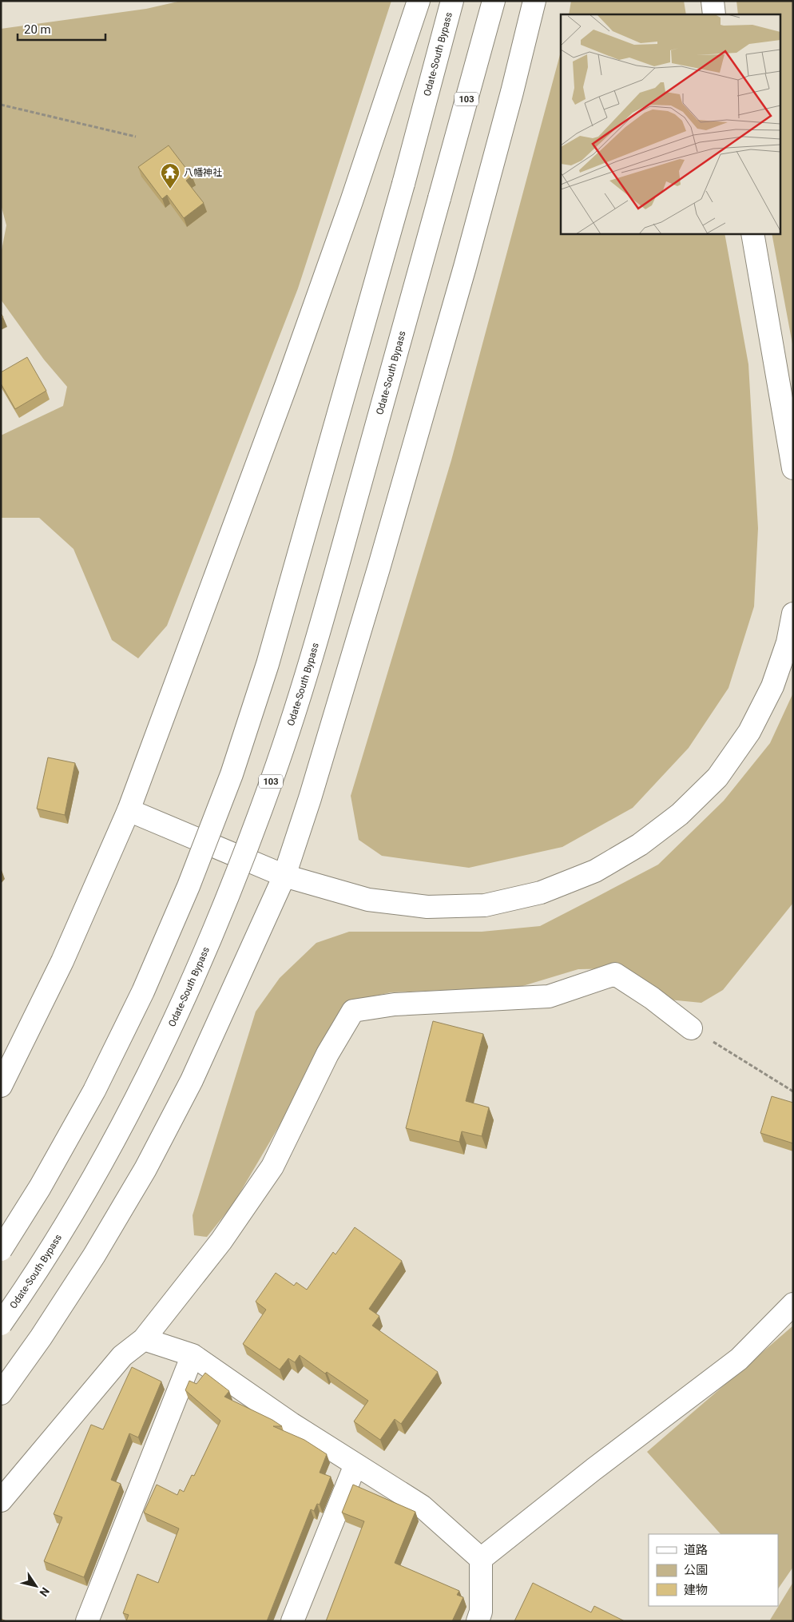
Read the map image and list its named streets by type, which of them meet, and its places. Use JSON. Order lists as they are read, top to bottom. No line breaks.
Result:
{"streets":{"main road":["Odate-South Bypass","103"]},"places":{"temple":["八幡神社"]},"legend":["道路","公園","建物"],"scale_bar":"20 m","north":"bottom right"}
